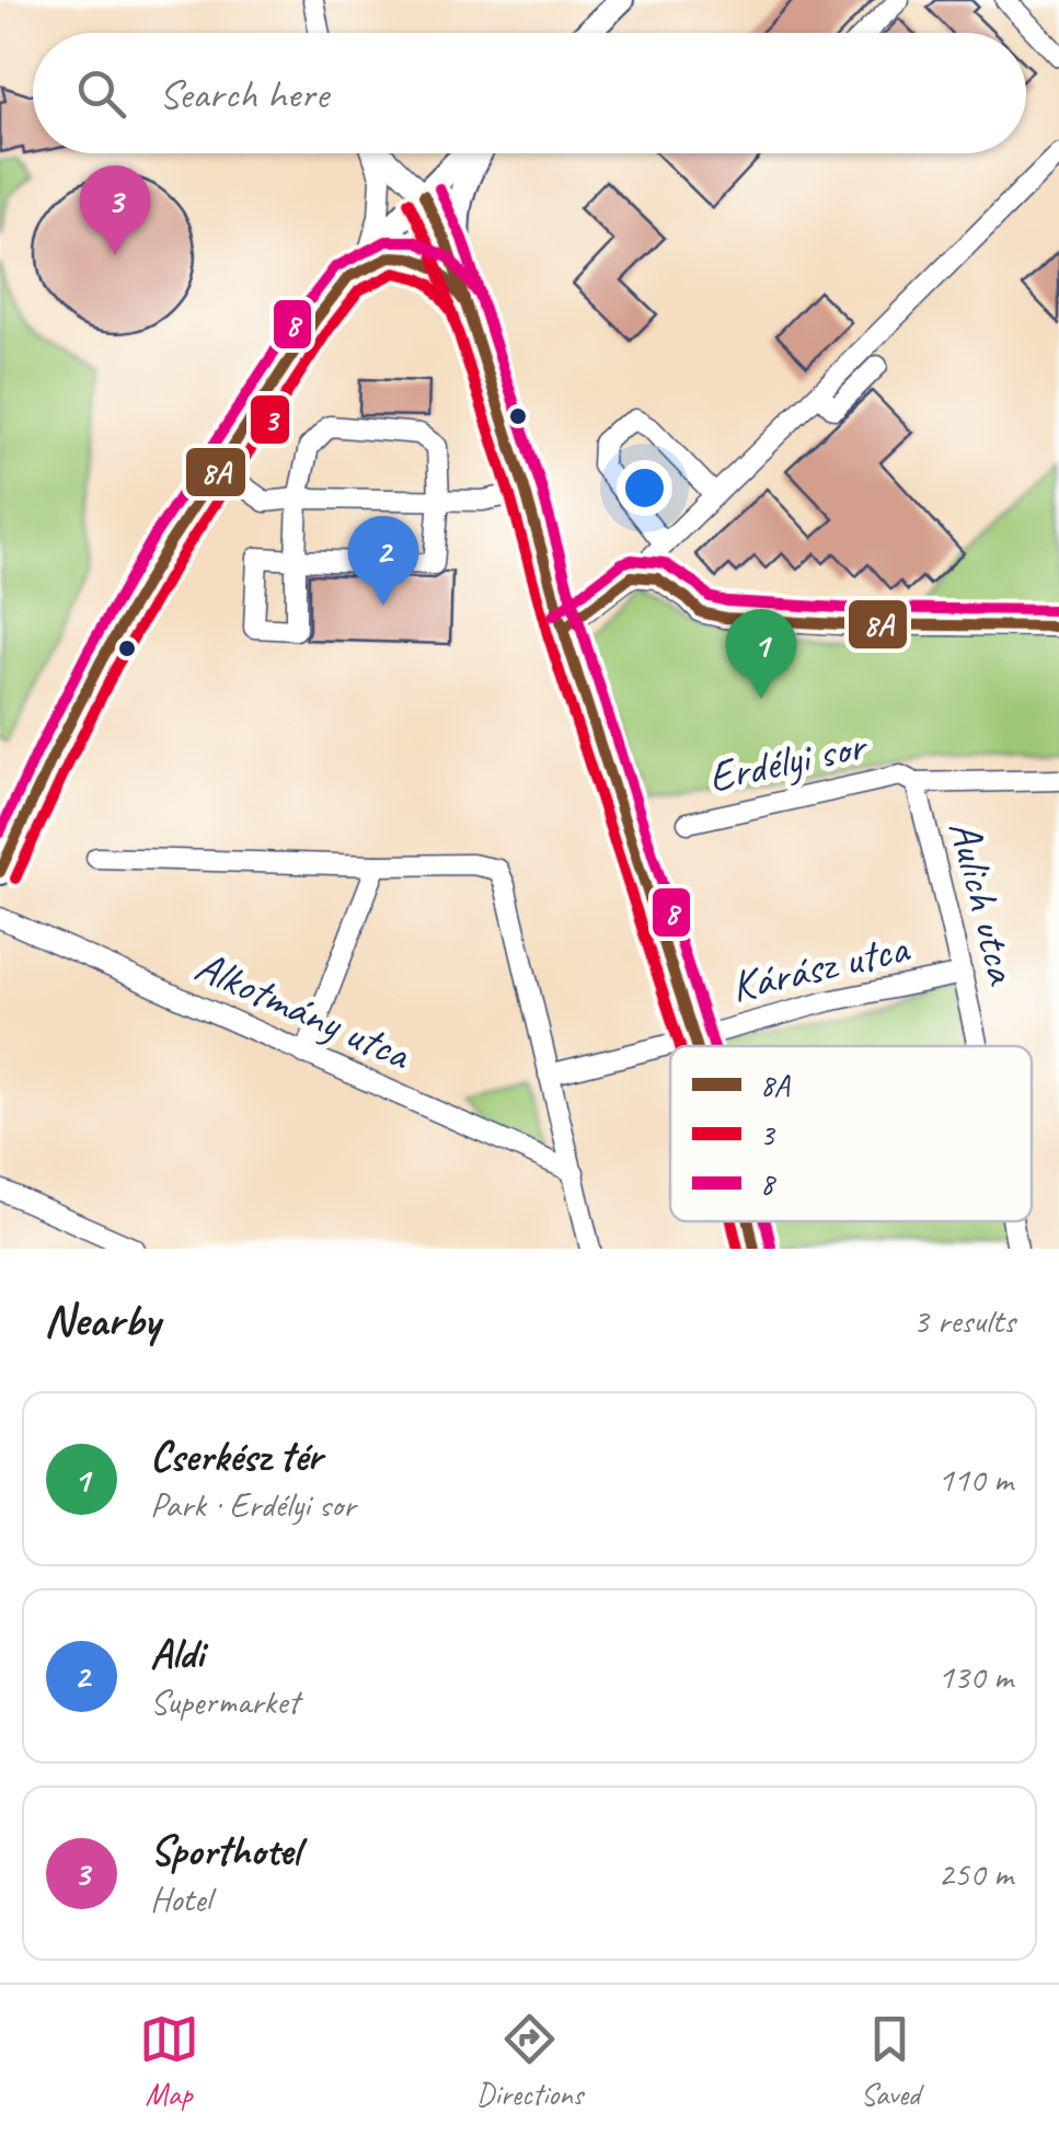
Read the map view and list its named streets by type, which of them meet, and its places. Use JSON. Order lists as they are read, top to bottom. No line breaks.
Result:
{"streets":{"street":["Erdélyi sor","Aulich utca","Kárász utca","Alkotmány utca"]},"crossings":[["Erdélyi sor","Aulich utca"],["Aulich utca","Kárász utca"]],"lines":["transit line 8","transit line 8A","transit line 3"],"legend":["8A","3","8"],"page":{"search":"Search here","pins":["3","2","1"],"heading":["Nearby","3 results"],"list":[{"mark":"1","name":"Cserkész tér","note":"Park · Erdélyi sor","value":"110 m"},{"mark":"2","name":"Aldi","note":"Supermarket","value":"130 m"},{"mark":"3","name":"Sporthotel","note":"Hotel","value":"250 m"}],"nav":["Map","Directions","Saved"]}}
